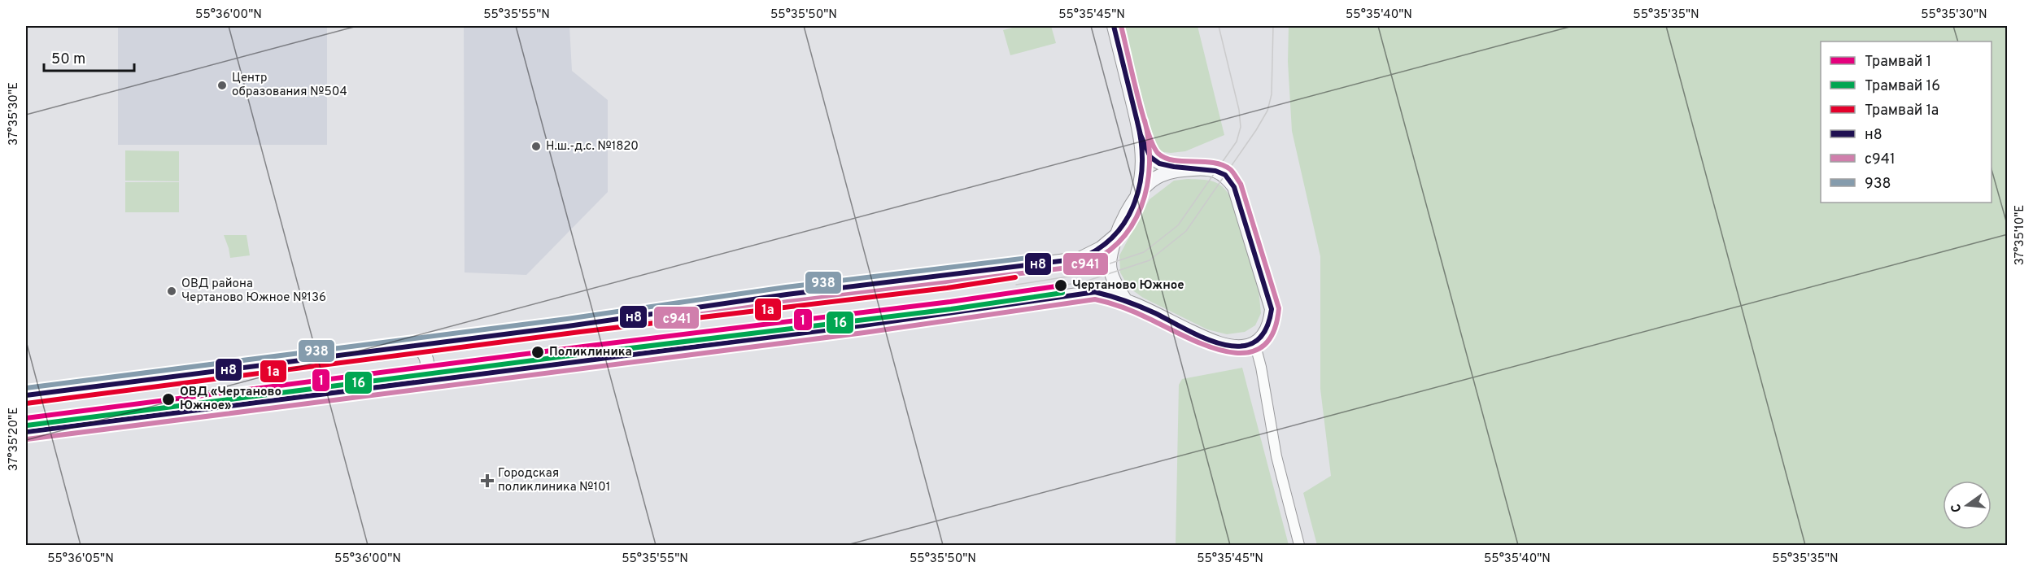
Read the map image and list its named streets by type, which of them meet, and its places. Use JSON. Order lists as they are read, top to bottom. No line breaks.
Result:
{"places":{"other":["Центр образования №504","Н.ш.-д.с. №1820","Чертаново Южное","ОВД района Чертаново Южное №136","Поликлиника","ОВД «Чертаново Южное»"],"health":["Городская поликлиника №101"]},"lines":["transit line н8","transit line с941","transit line 938","tram line 1а","tram line 1","tram line 16"],"legend":["Трамвай 1","Трамвай 16","Трамвай 1а","н8","с941","938"],"scale_bar":"50 m","north":"left","coordinates":["55°36'00\"N","55°35'55\"N","55°35'50\"N","55°35'45\"N","55°35'40\"N","55°35'35\"N","55°35'30\"N","37°35'30\"E","37°35'10\"E","37°35'20\"E","55°36'05\"N"]}
